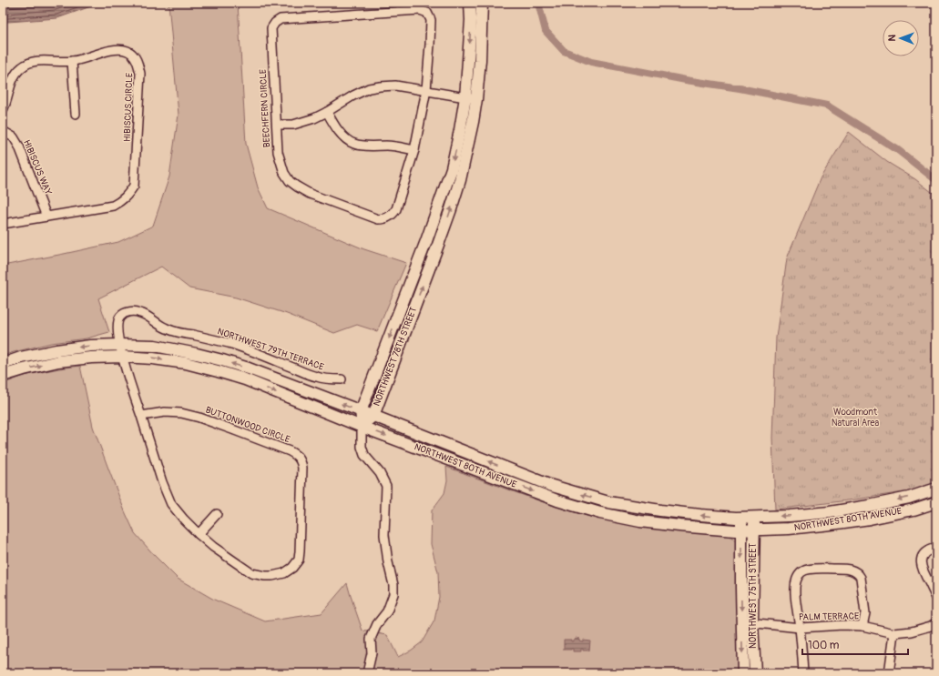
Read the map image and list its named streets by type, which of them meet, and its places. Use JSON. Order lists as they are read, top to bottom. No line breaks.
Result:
{"streets":{"street":["HIBISCUS CIRCLE","BEECHFERN CIRCLE","HIBISCUS WAY","NORTHWEST 79TH TERRACE","NORTHWEST 78TH STREET","BUTTONWOOD CIRCLE","NORTHWEST 80TH AVENUE","NORTHWEST 75TH STREET","PALM TERRACE"]},"crossings":[["HIBISCUS CIRCLE","HIBISCUS WAY"],["NORTHWEST 79TH TERRACE","BUTTONWOOD CIRCLE"],["NORTHWEST 79TH TERRACE","NORTHWEST 80TH AVENUE"],["NORTHWEST 78TH STREET","NORTHWEST 80TH AVENUE"],["BUTTONWOOD CIRCLE","NORTHWEST 80TH AVENUE"],["NORTHWEST 80TH AVENUE","NORTHWEST 75TH STREET"],["NORTHWEST 75TH STREET","PALM TERRACE"]],"parks":["Woodmont Natural Area"],"scale_bar":"100 m","north":"left"}
